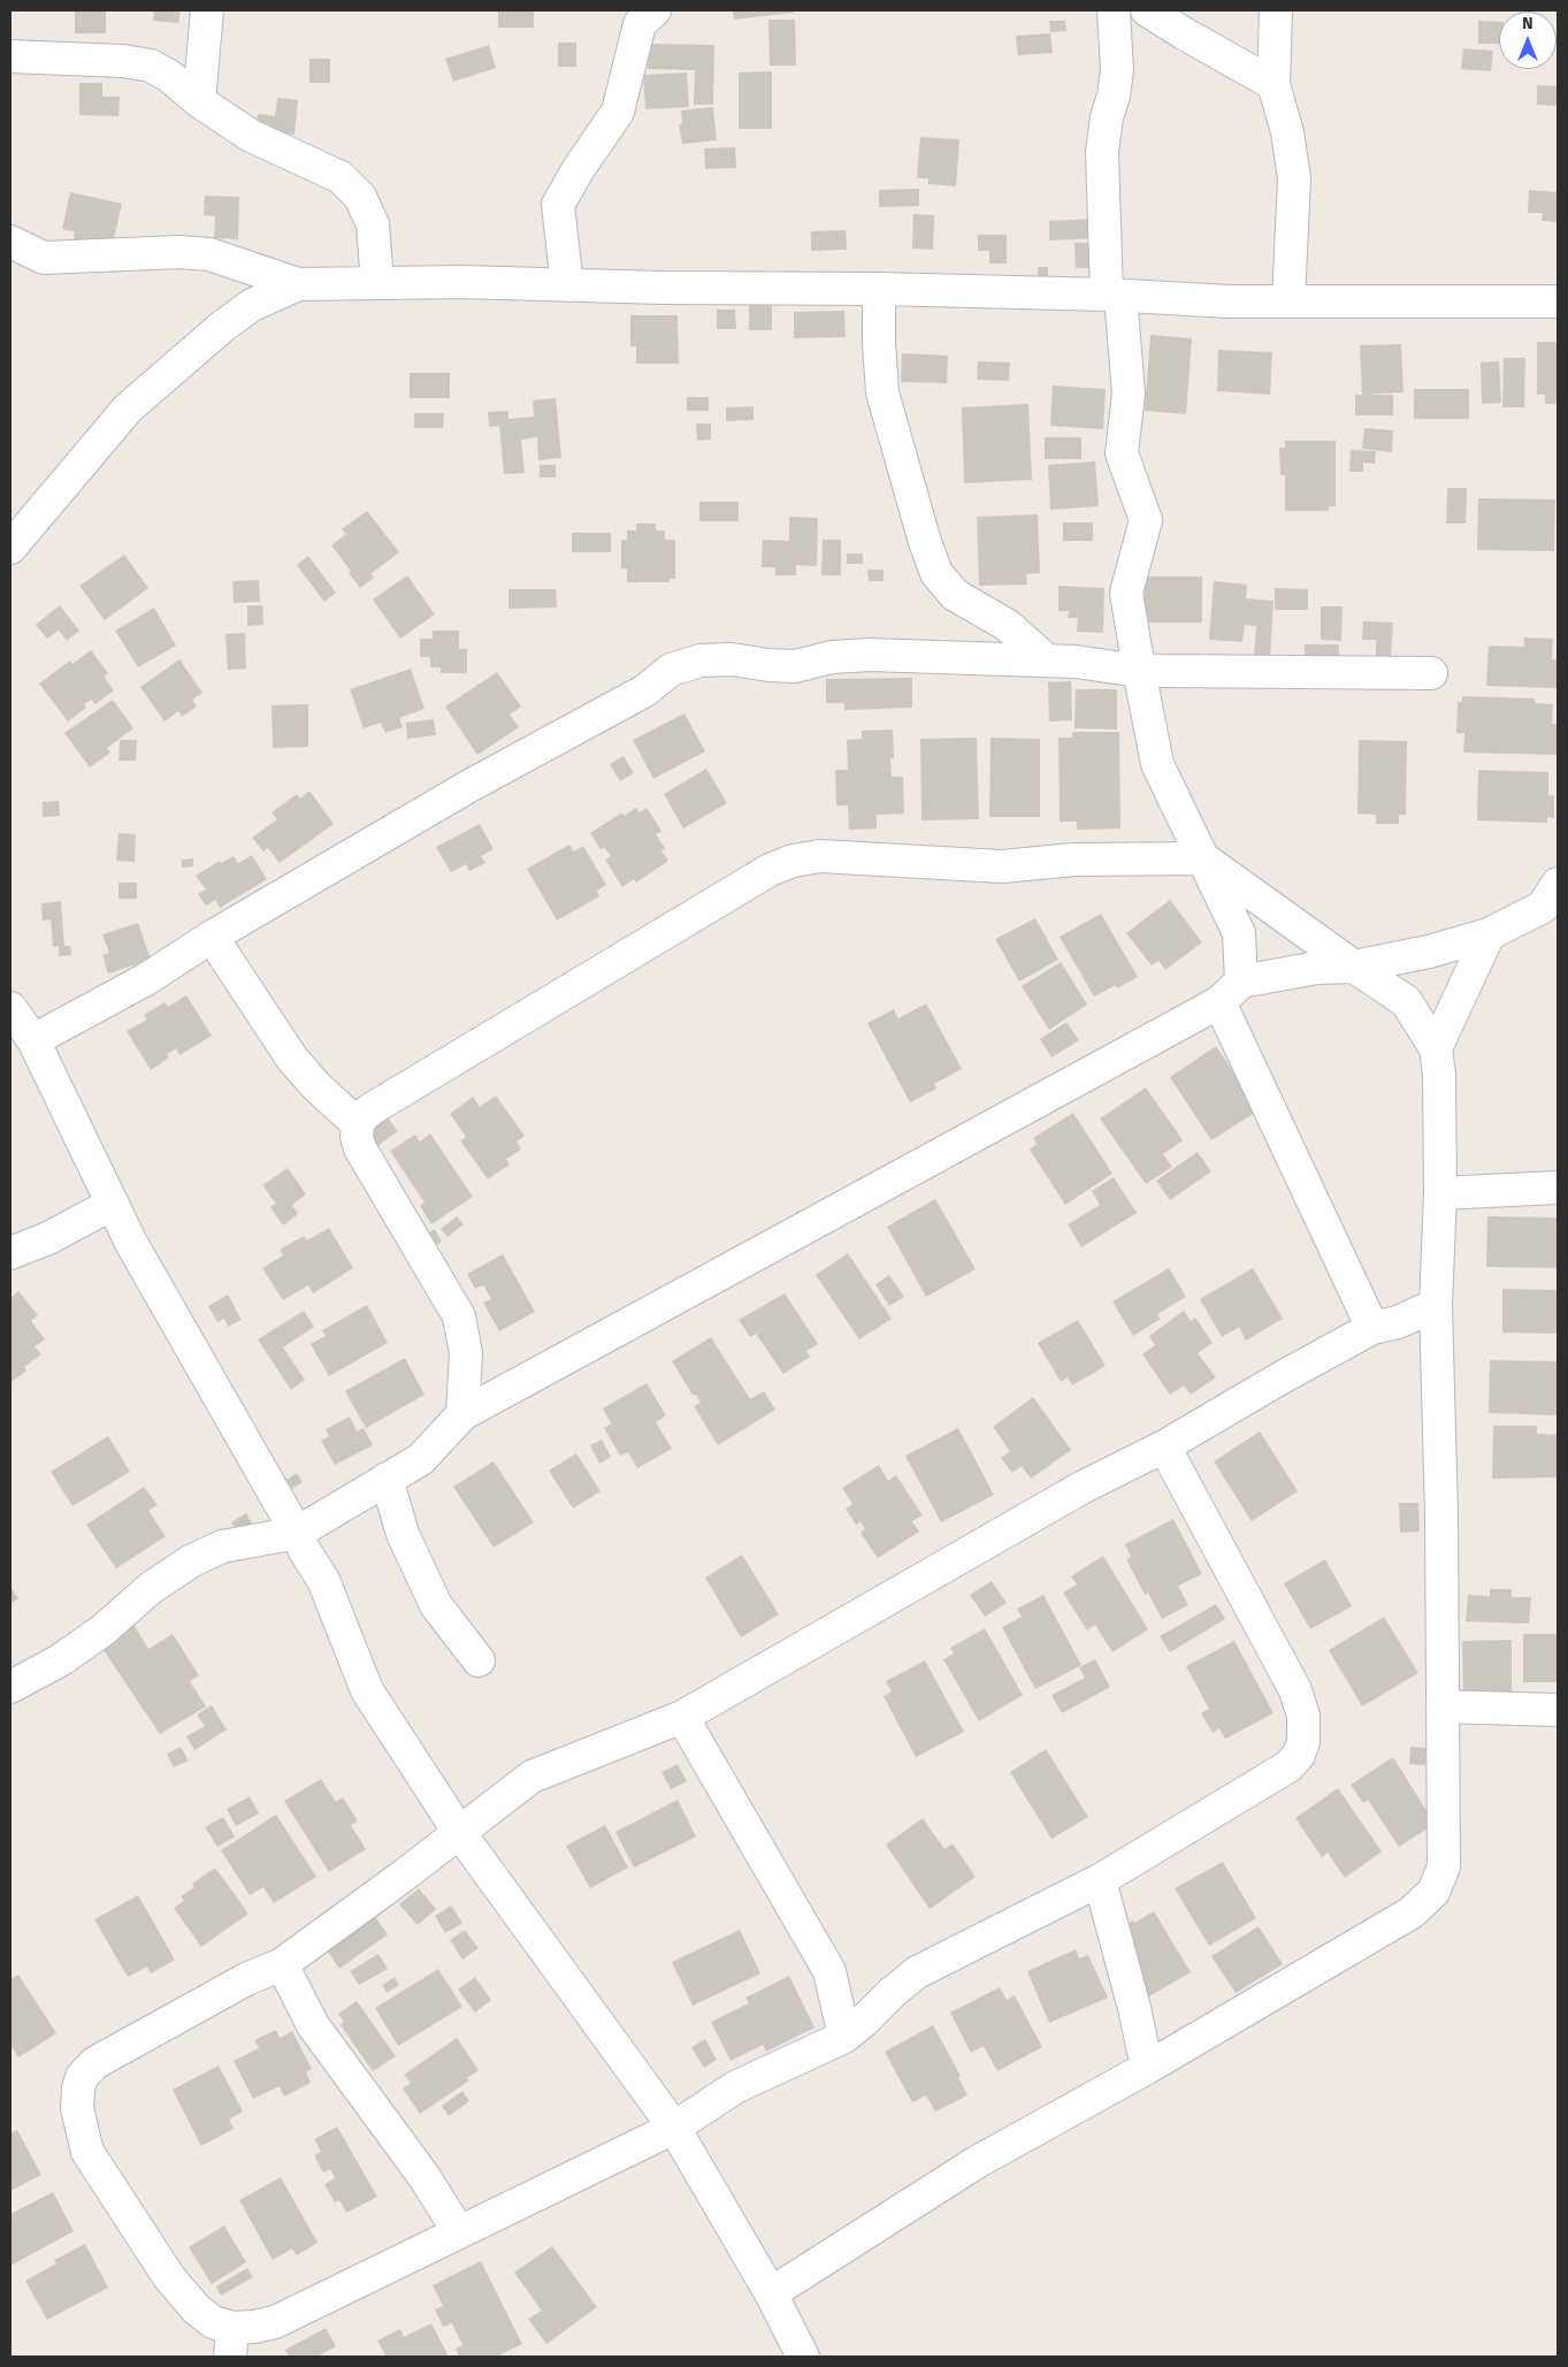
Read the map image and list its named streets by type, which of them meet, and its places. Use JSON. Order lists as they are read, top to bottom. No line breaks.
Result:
{"north":"top"}
